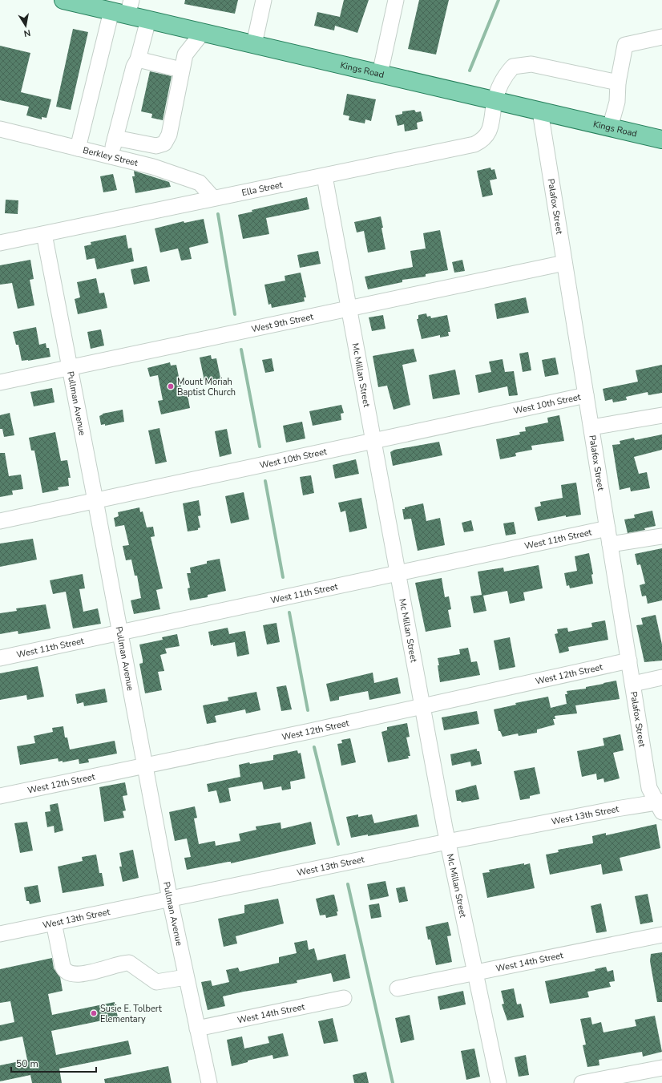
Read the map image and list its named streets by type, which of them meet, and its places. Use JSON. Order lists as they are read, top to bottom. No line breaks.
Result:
{"streets":{"main road":["Kings Road"],"street":["Berkley Street","Ella Street","Palafox Street","West 9th Street","Mc Millan Street","Pullman Avenue","West 10th Street","West 11th Street","West 12th Street","West 13th Street","West 14th Street"]},"crossings":[["Kings Road","Ella Street"],["Kings Road","Palafox Street"],["Berkley Street","Ella Street"],["Ella Street","Mc Millan Street"],["Ella Street","Pullman Avenue"],["Palafox Street","West 9th Street"],["Palafox Street","West 10th Street"],["Palafox Street","West 11th Street"],["Palafox Street","West 12th Street"],["Palafox Street","West 13th Street"],["West 9th Street","Mc Millan Street"],["West 9th Street","Pullman Avenue"],["Mc Millan Street","West 10th Street"],["Mc Millan Street","West 11th Street"],["Mc Millan Street","West 12th Street"],["Mc Millan Street","West 13th Street"],["Mc Millan Street","West 14th Street"],["Pullman Avenue","West 10th Street"],["Pullman Avenue","West 11th Street"],["Pullman Avenue","West 12th Street"],["Pullman Avenue","West 13th Street"],["Pullman Avenue","West 14th Street"]],"places":["Mount Moriah Baptist Church","Susie E. Tolbert Elementary"],"scale_bar":"50 m","north":"bottom"}
